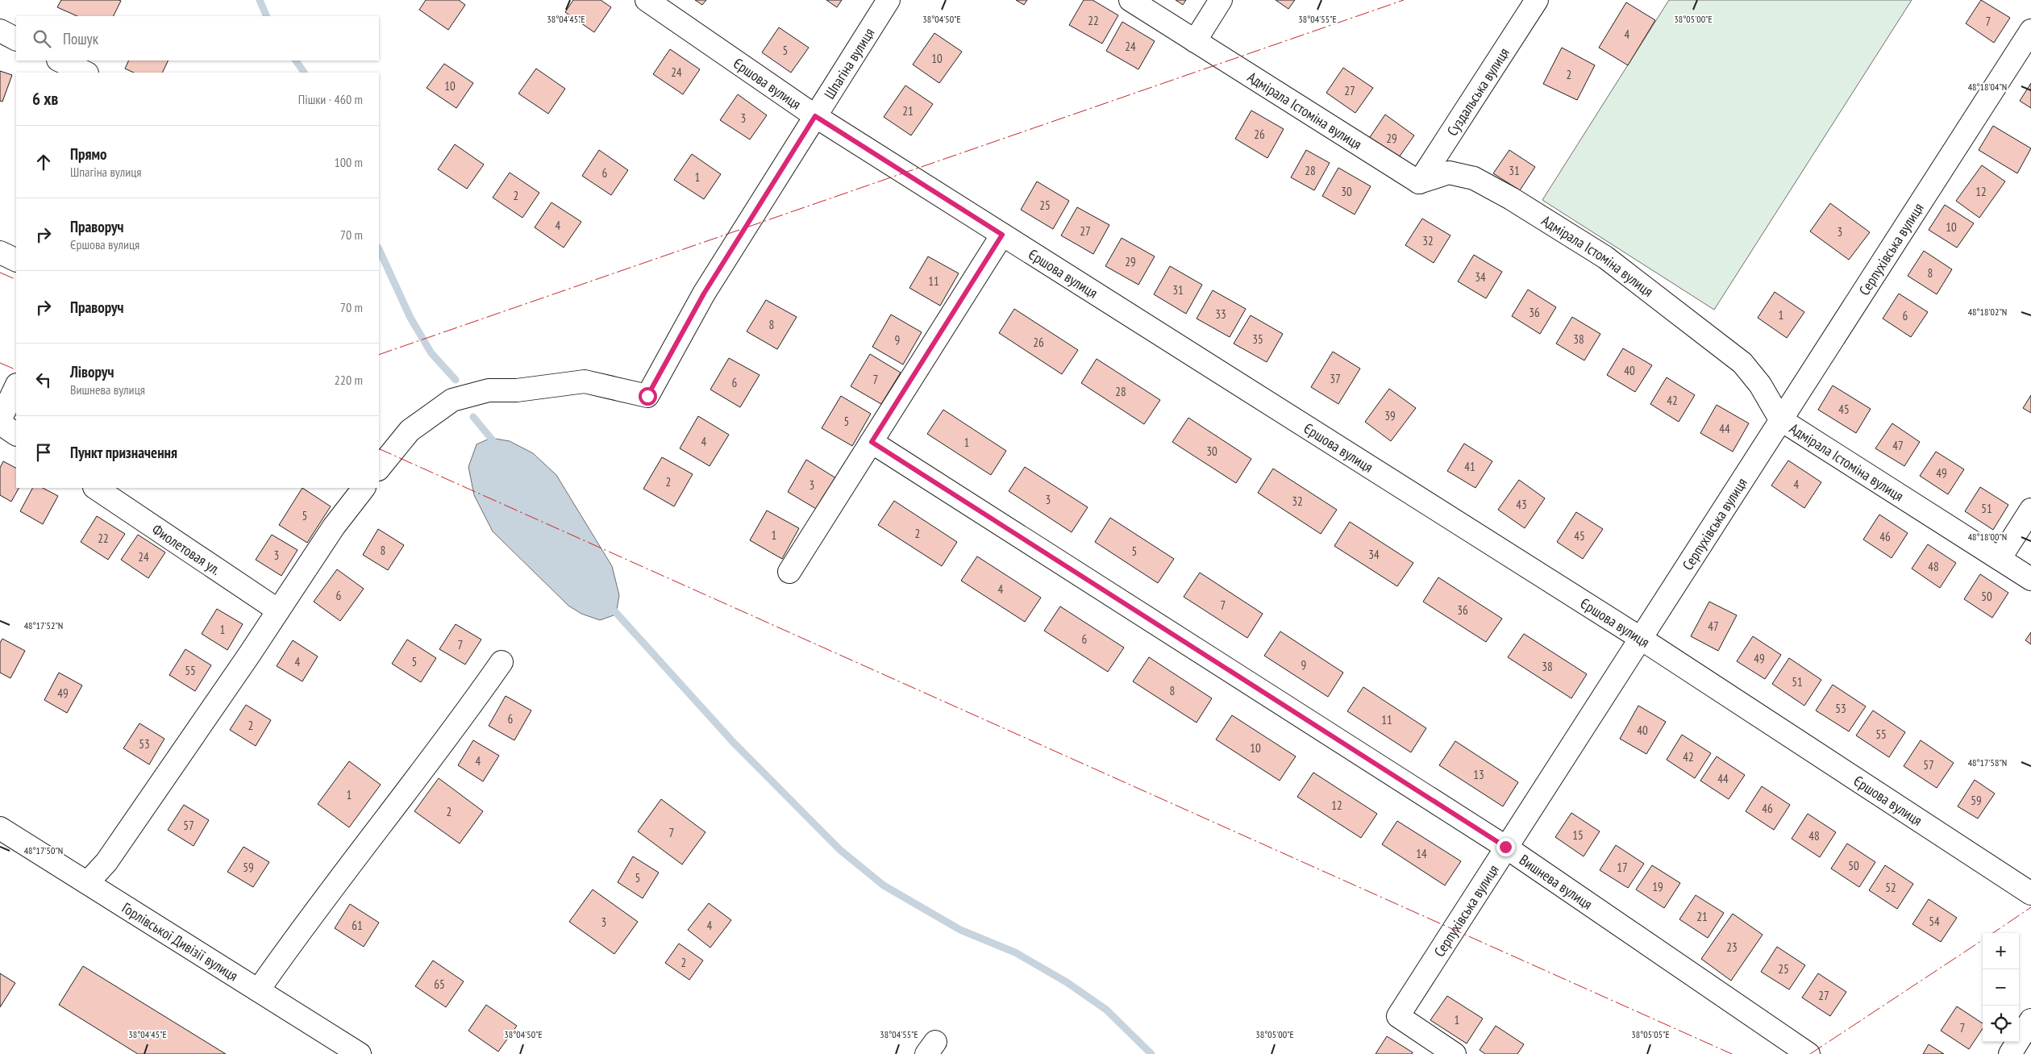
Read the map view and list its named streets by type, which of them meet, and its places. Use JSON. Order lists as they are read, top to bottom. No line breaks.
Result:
{"streets":{"street":["Шпагіна вулиця","Єршова вулиця","Суздальська вулиця","Адмірала Істоміна вулиця","Серпухівська вулиця","Фиолетовая ул.","Вишнева вулиця","Горлівської Дивізії вулиця"]},"crossings":[["Шпагіна вулиця","Єршова вулиця"],["Єршова вулиця","Серпухівська вулиця"],["Суздальська вулиця","Адмірала Істоміна вулиця"],["Адмірала Істоміна вулиця","Серпухівська вулиця"],["Серпухівська вулиця","Вишнева вулиця"]],"house_numbers":["22","7","4","24","5","10","24","2","10","27","21","3","26","29","28","31","6","1","30","12","2","25","4","10","27","3","32","29","8","34","11","31","36","33","1","6","8","35","38","9","26","40","37","7","6","28","42","45","39","5","44","4","1","47","30","41","49","2","4","3","3","32","43","51","5","2","1","45","46","22","8","5","34","3","24","48","4","6","50","7","36","47","1","6","7","49","4","5","9","38","55","51","8","49","53","6","11","2","40","55","53","10","42","4","57","13","44","1","59","12","46","2","57","7","15","48","14","50","59","17","5","19","52","21","54","3","61","4","23","2","25","65","27","1","7"],"page":{"search":"Пошук","heading":["6 хв","Пішки · 460 m"],"list":[["Прямо","Шпагіна вулиця","100 m"],["Праворуч","Єршова вулиця","70 m"],["Праворуч","70 m"],["Ліворуч","Вишнева вулиця","220 m"],"Пункт призначення"],"map_buttons":["+","−"]},"coordinates":["38°05'00\"E","38°04'45\"E","38°04'50\"E","38°04'55\"E","48°18'04\"N","48°18'02\"N","48°18'00\"N","48°17'52\"N","48°17'58\"N","48°17'50\"N","38°05'05\"E"]}
